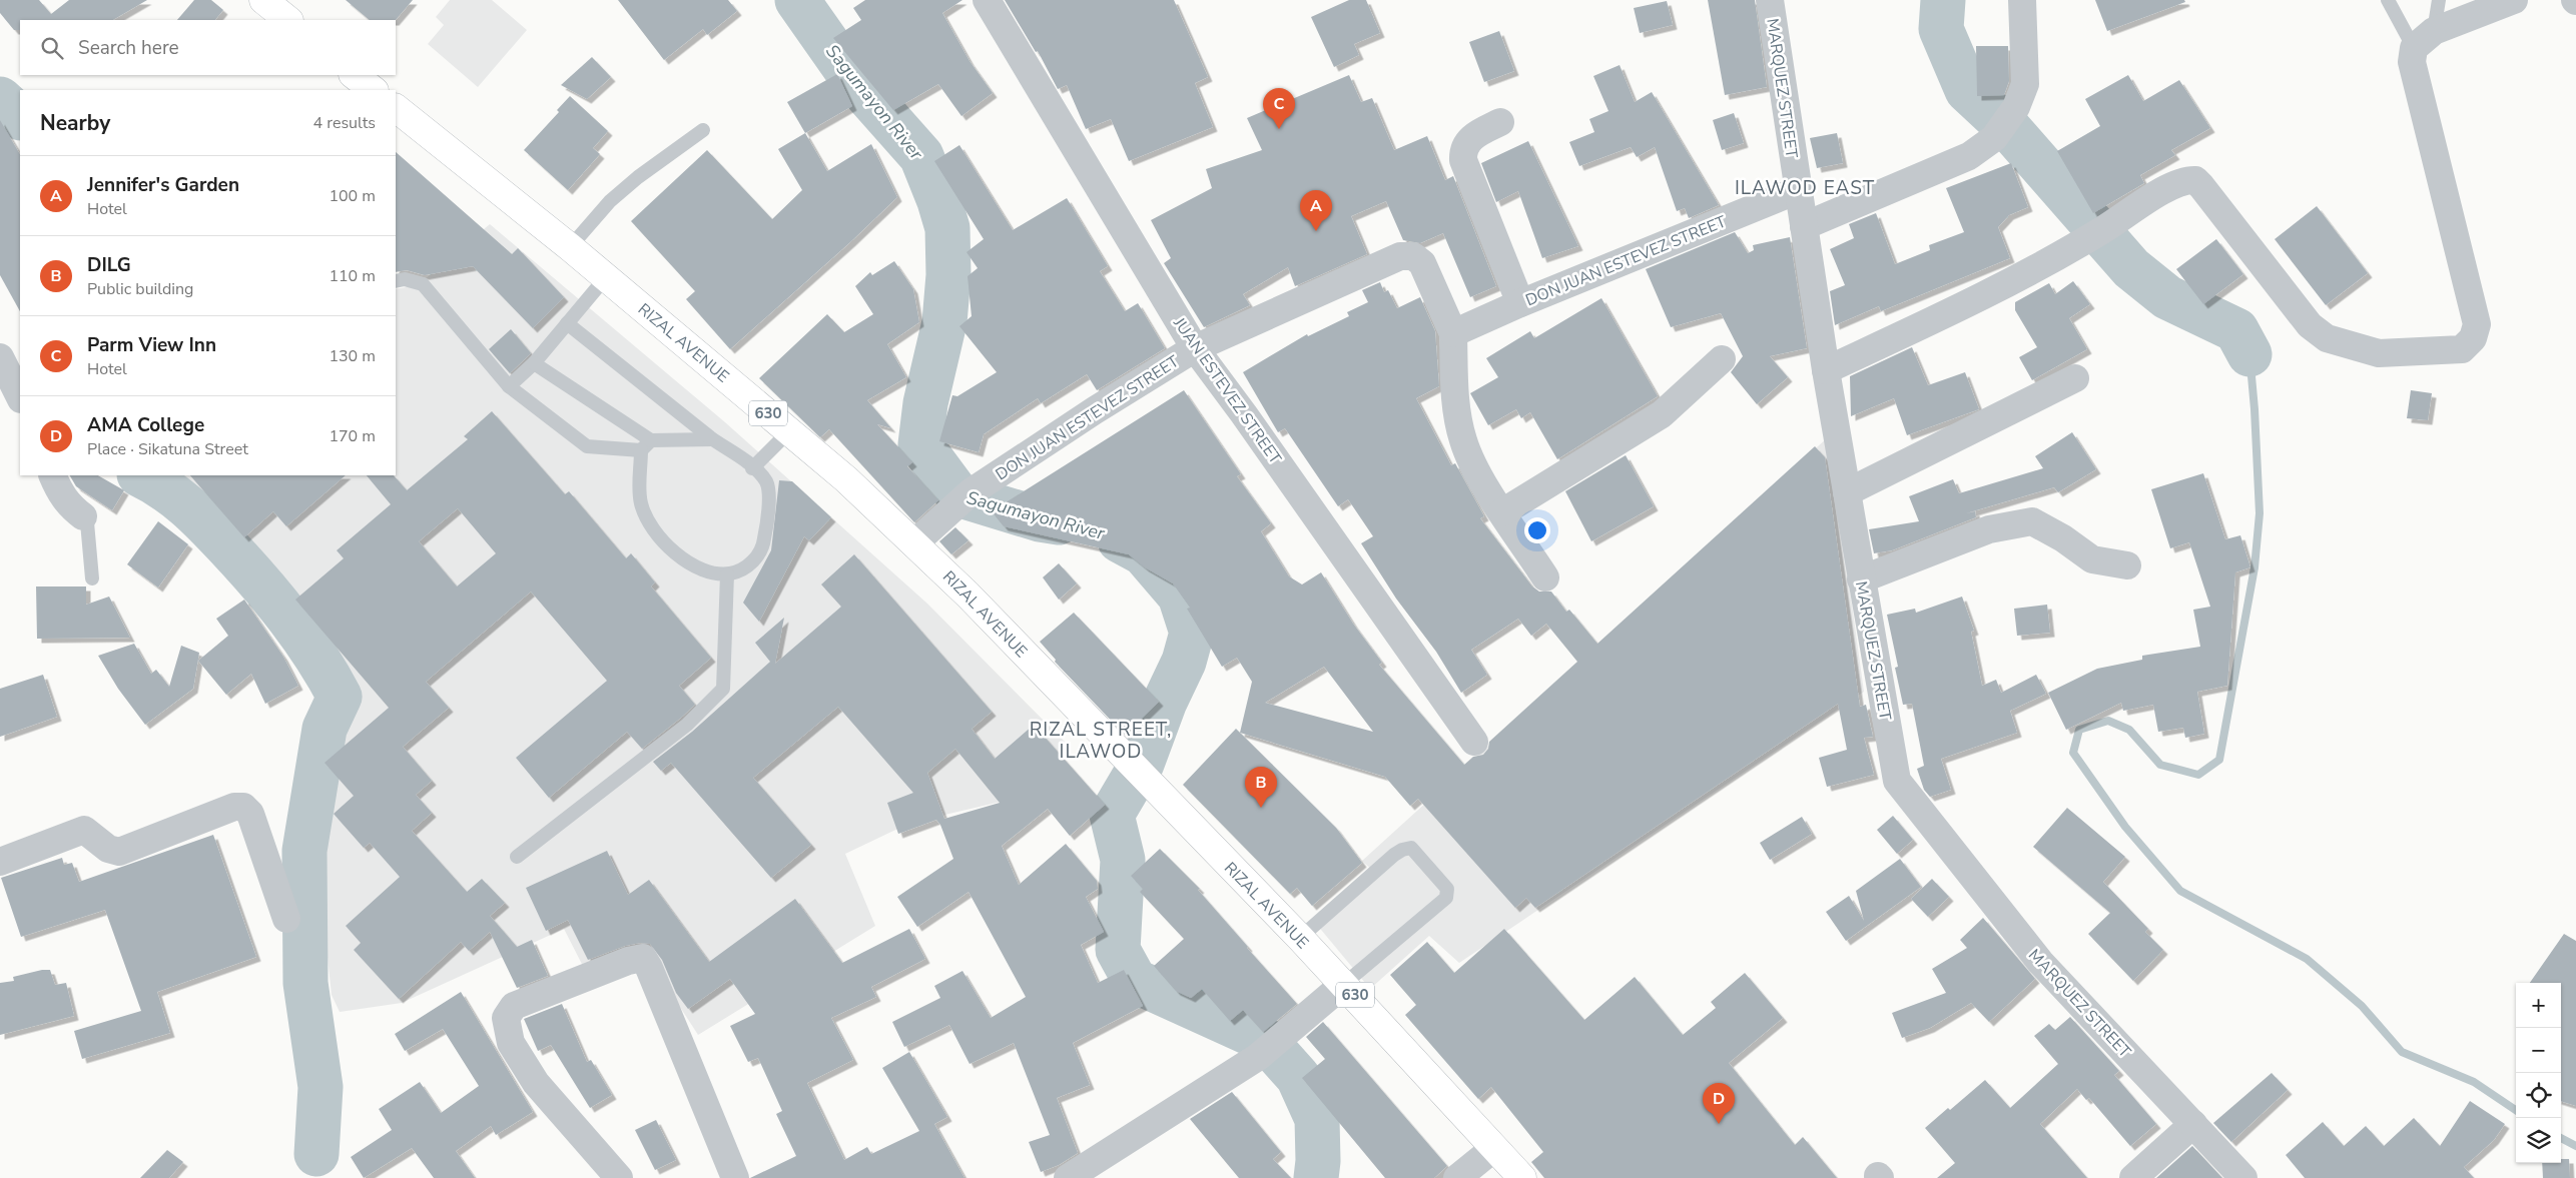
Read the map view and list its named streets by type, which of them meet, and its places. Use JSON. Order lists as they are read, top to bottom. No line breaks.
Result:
{"streets":{"main road":["RIZAL AVENUE","630"],"street":["MARQUEZ STREET","DON JUAN ESTEVEZ STREET","JUAN ESTEVEZ STREET"]},"crossings":[["MARQUEZ STREET","DON JUAN ESTEVEZ STREET"],["DON JUAN ESTEVEZ STREET","RIZAL AVENUE"],["DON JUAN ESTEVEZ STREET","JUAN ESTEVEZ STREET"]],"districts":["ILAWOD EAST","RIZAL STREET, ILAWOD"],"water":["Sagumayon River"],"page":{"search":"Search here","pins":["C","A","B","D"],"heading":["Nearby","4 results"],"list":[{"mark":"A","name":"Jennifer's Garden","note":"Hotel","value":"100 m"},{"mark":"B","name":"DILG","note":"Public building","value":"110 m"},{"mark":"C","name":"Parm View Inn","note":"Hotel","value":"130 m"},{"mark":"D","name":"AMA College","note":"Place · Sikatuna Street","value":"170 m"}],"map_buttons":["+","−"]}}
